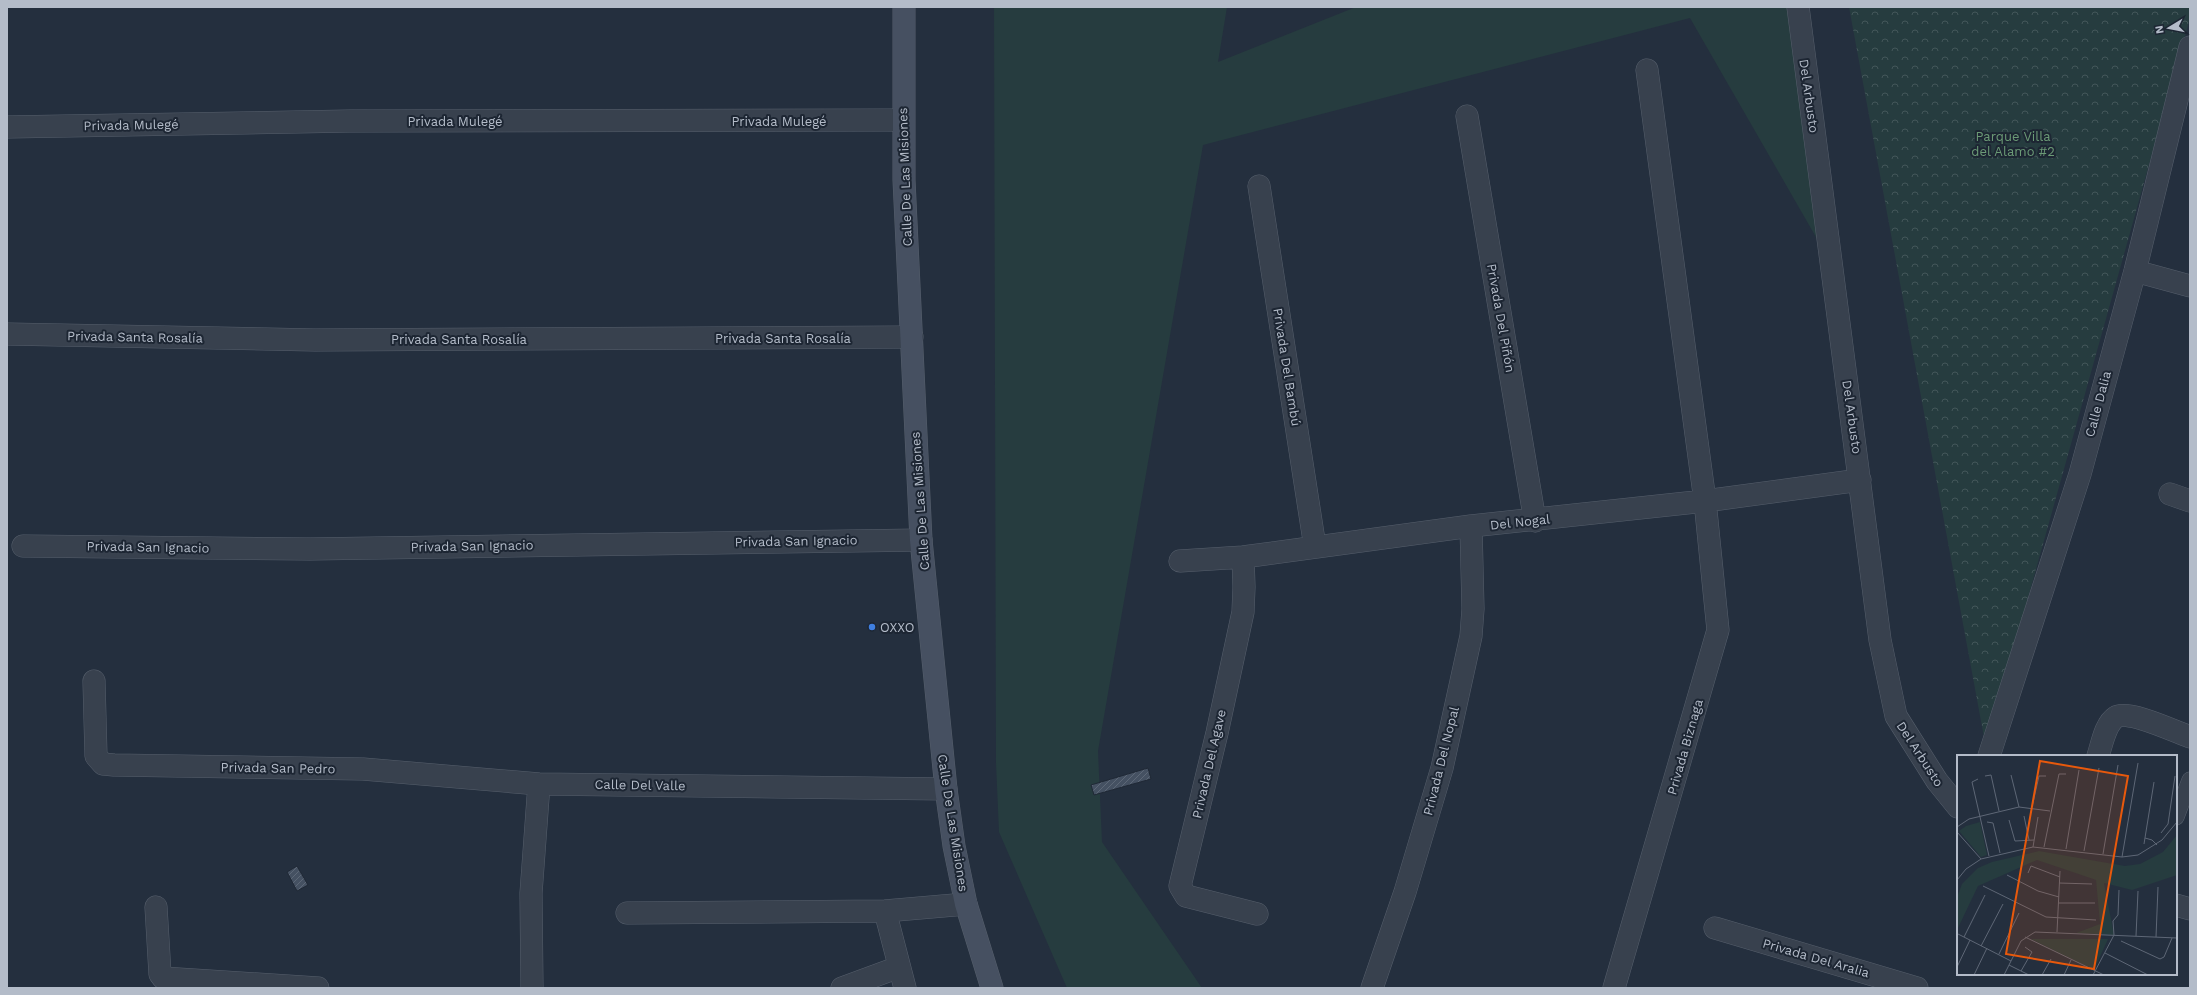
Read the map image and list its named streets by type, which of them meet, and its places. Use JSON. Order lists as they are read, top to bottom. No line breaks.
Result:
{"streets":{"street":["Del Arbusto","Privada Mulegé","Calle De Las Misiones","Privada Del Piñón","Privada Santa Rosalía","Privada Del Bambú","Calle Dalia","Del Nogal","Privada San Ignacio","Privada Biznaga","Privada Del Nopal","Privada Del Agave","Privada San Pedro","Calle Del Valle","Privada Del Aralia"]},"crossings":[["Del Arbusto","Del Nogal"],["Privada Mulegé","Calle De Las Misiones"],["Calle De Las Misiones","Privada Santa Rosalía"],["Calle De Las Misiones","Privada San Ignacio"],["Calle De Las Misiones","Calle Del Valle"],["Privada Del Piñón","Del Nogal"],["Privada Del Bambú","Del Nogal"],["Del Nogal","Privada Biznaga"],["Del Nogal","Privada Del Nopal"],["Del Nogal","Privada Del Agave"],["Privada San Pedro","Calle Del Valle"]],"parks":["Parque Villa del Alamo #2"],"places":["OXXO"],"north":"left"}
